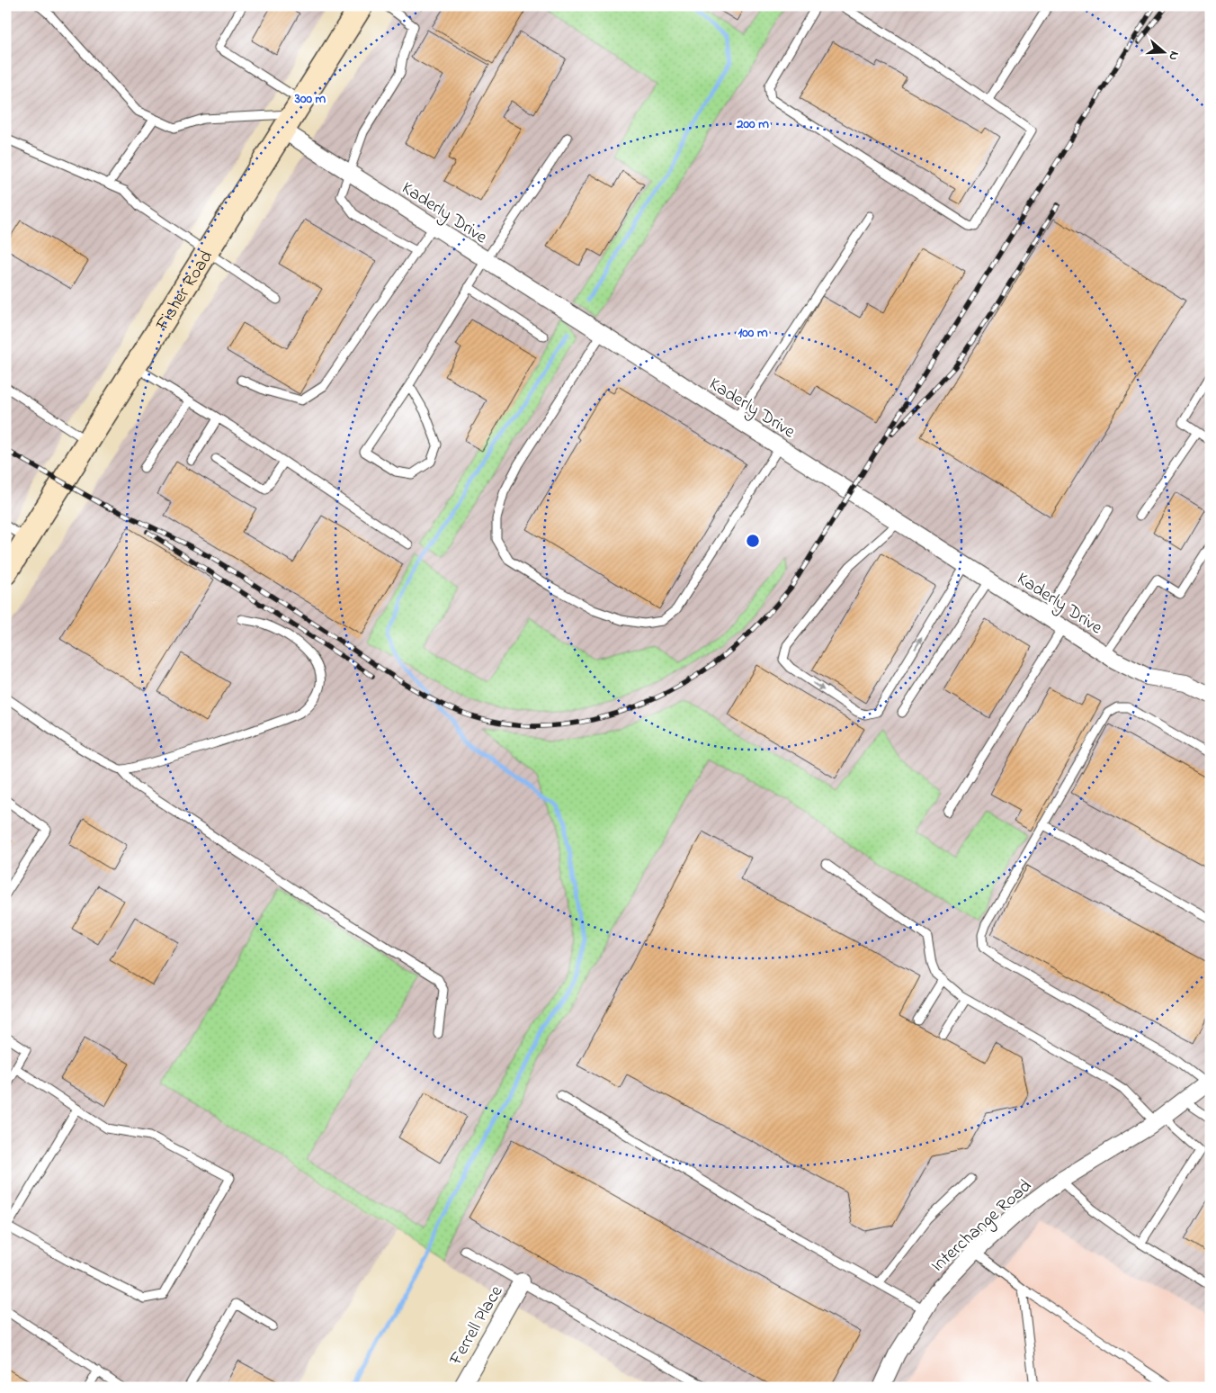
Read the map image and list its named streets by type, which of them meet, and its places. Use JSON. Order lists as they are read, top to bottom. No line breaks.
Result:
{"streets":{"main road":["Fisher Road"],"street":["Kaderly Drive","Interchange Road","Ferrell Place"]},"crossings":[["Kaderly Drive","Fisher Road"]],"north":"right","rings":["300 m","200 m","100 m"]}
